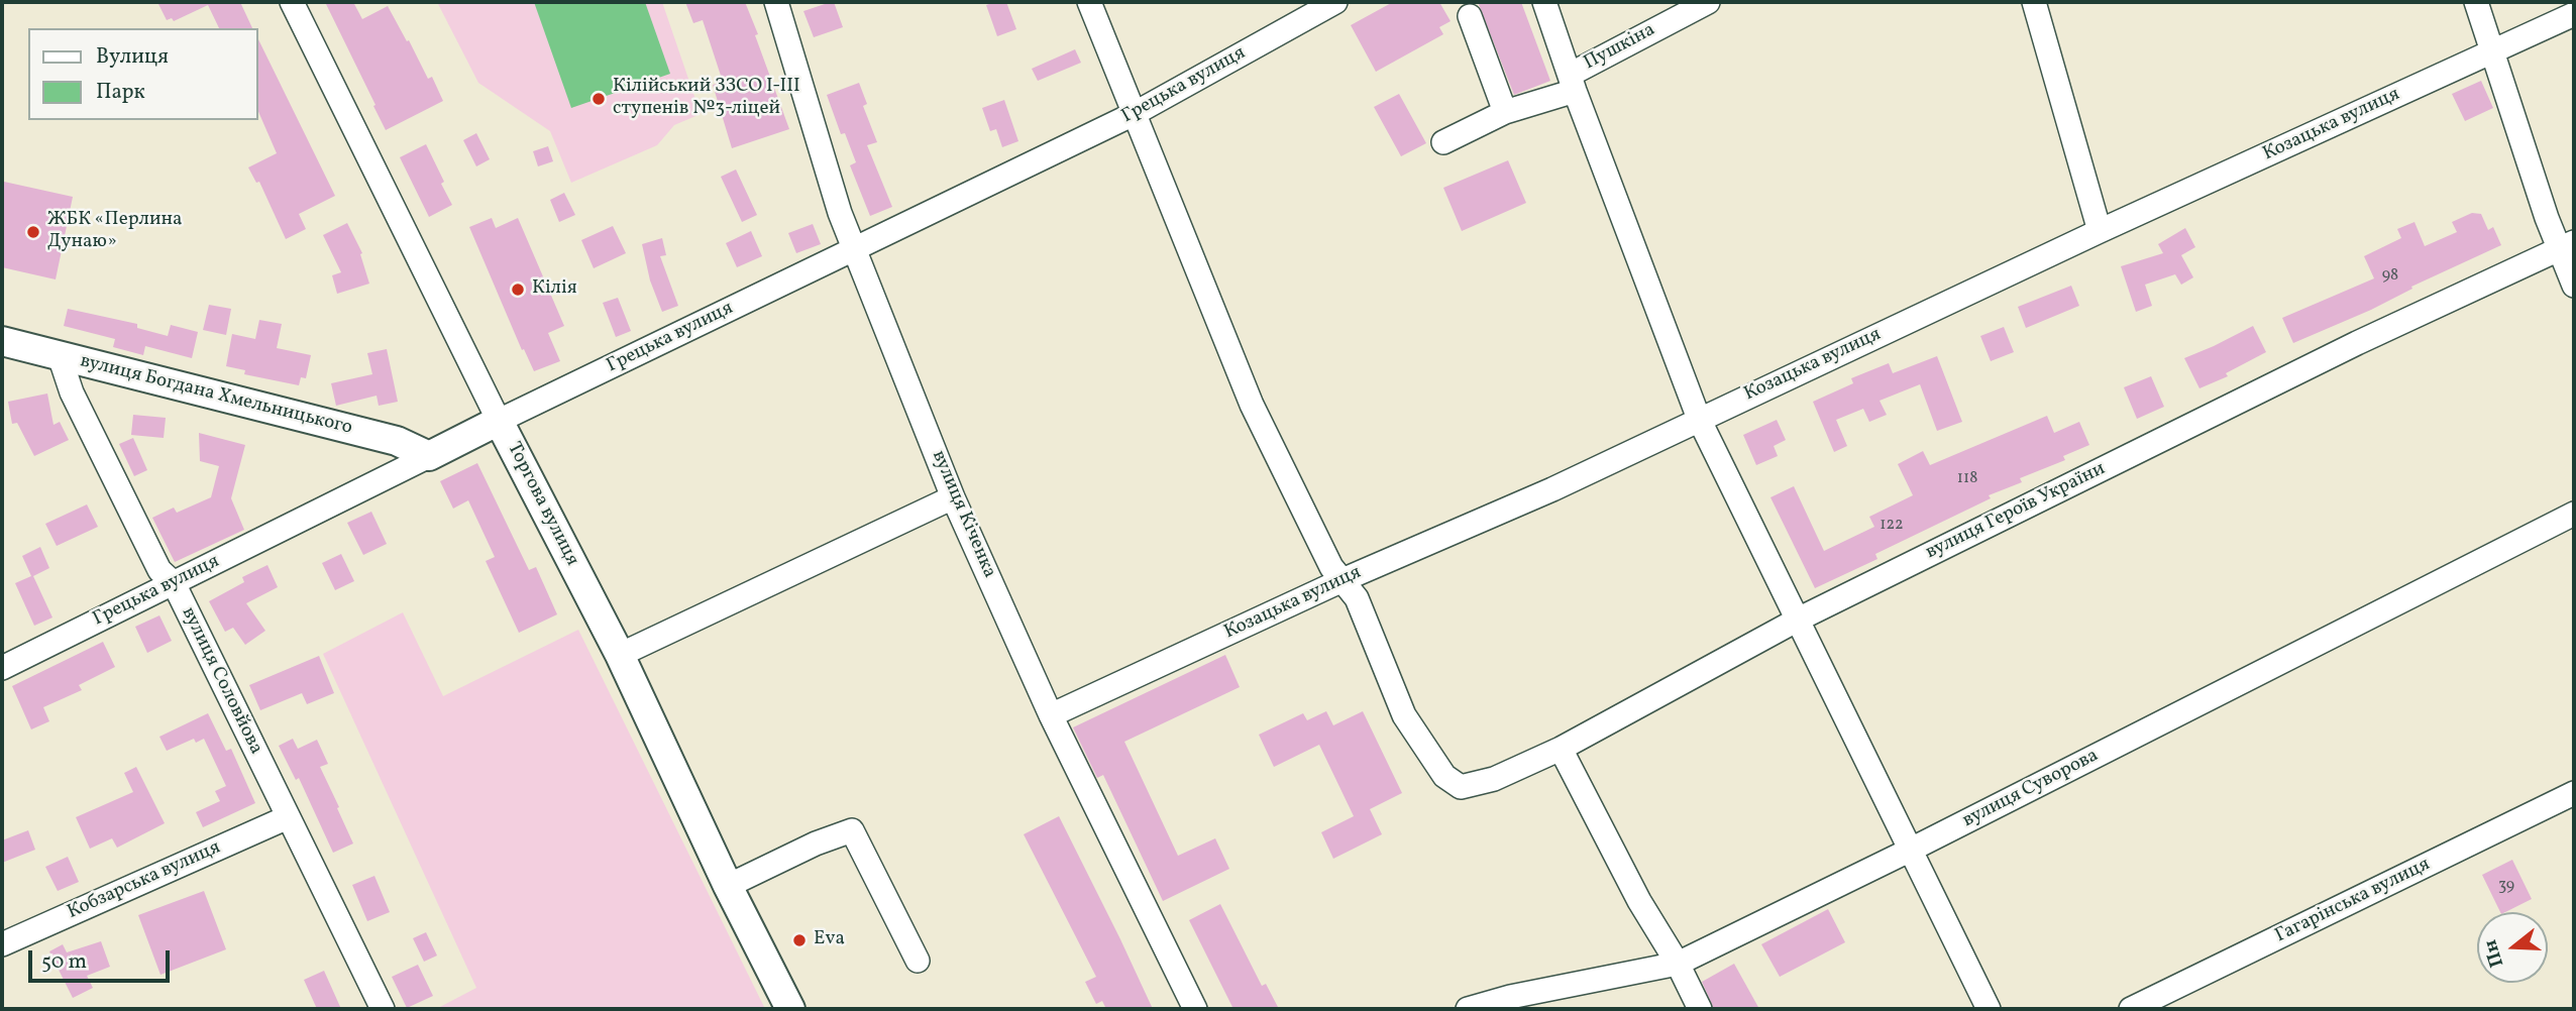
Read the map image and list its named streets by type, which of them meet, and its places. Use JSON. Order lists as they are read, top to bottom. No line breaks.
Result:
{"streets":{"main road":["Грецька вулиця","вулиця Богдана Хмельницького","Торгова вулиця"],"street":["Пушкіна","Козацька вулиця","вулиця Героїв України","вулиця Кіченка","вулиця Соловйова","вулиця Суворова","Кобзарська вулиця","Гагарінська вулиця"]},"crossings":[["Грецька вулиця","вулиця Богдана Хмельницького"],["Грецька вулиця","Торгова вулиця"],["Грецька вулиця","вулиця Кіченка"],["Грецька вулиця","вулиця Соловйова"],["Козацька вулиця","вулиця Героїв України"],["Козацька вулиця","вулиця Кіченка"],["вулиця Богдана Хмельницького","вулиця Соловйова"],["вулиця Соловйова","Кобзарська вулиця"]],"places":["Кілійський ЗЗСО І-ІІІ ступенів №3-ліцей","ЖБК «Перлина Дунаю»","Кілія","Eva"],"house_numbers":["98","118","122","39"],"legend":["Вулиця","Парк"],"scale_bar":"50 m","north":"left"}
